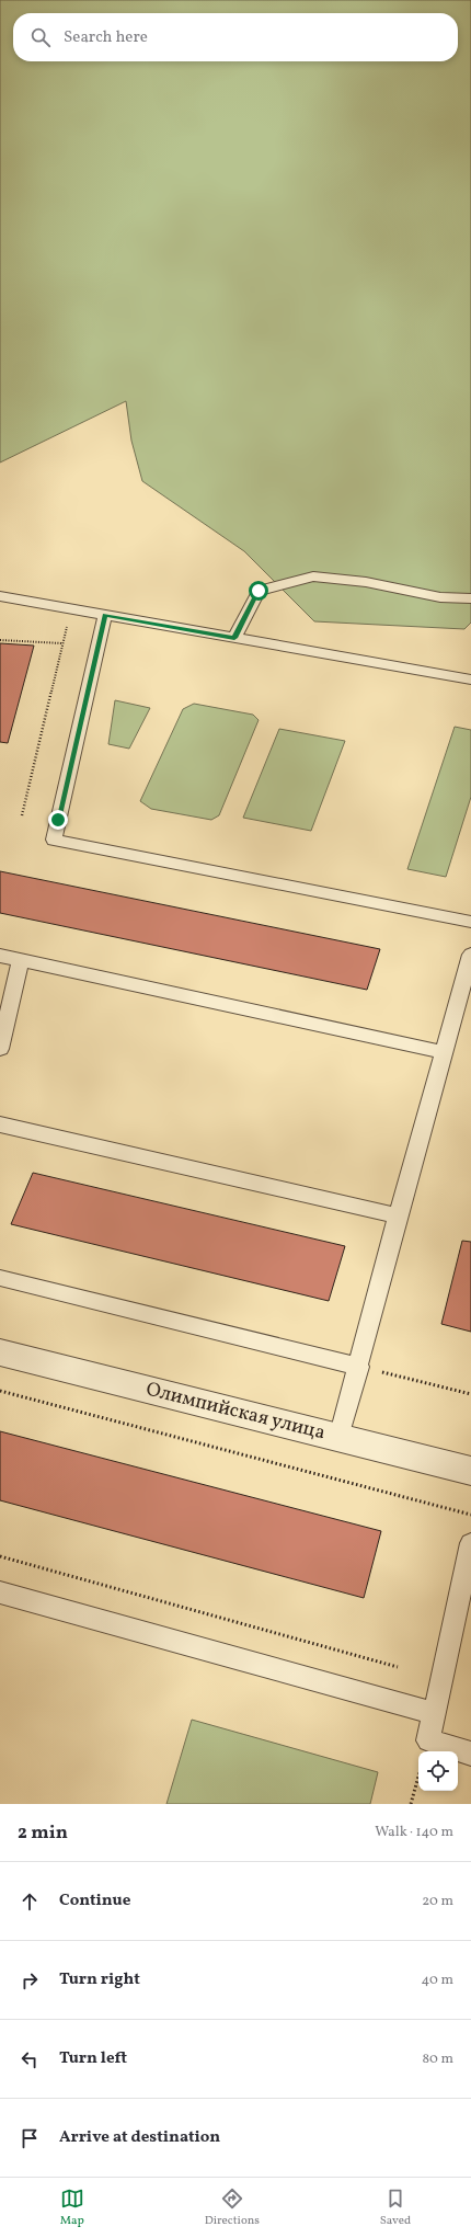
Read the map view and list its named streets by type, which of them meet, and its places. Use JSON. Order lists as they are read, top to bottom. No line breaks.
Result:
{"streets":{"street":["Олимпийская улица"]},"page":{"search":"Search here","heading":["2 min","Walk · 140 m"],"list":[["Continue","20 m"],["Turn right","40 m"],["Turn left","80 m"],"Arrive at destination"],"nav":["Map","Directions","Saved"]}}
